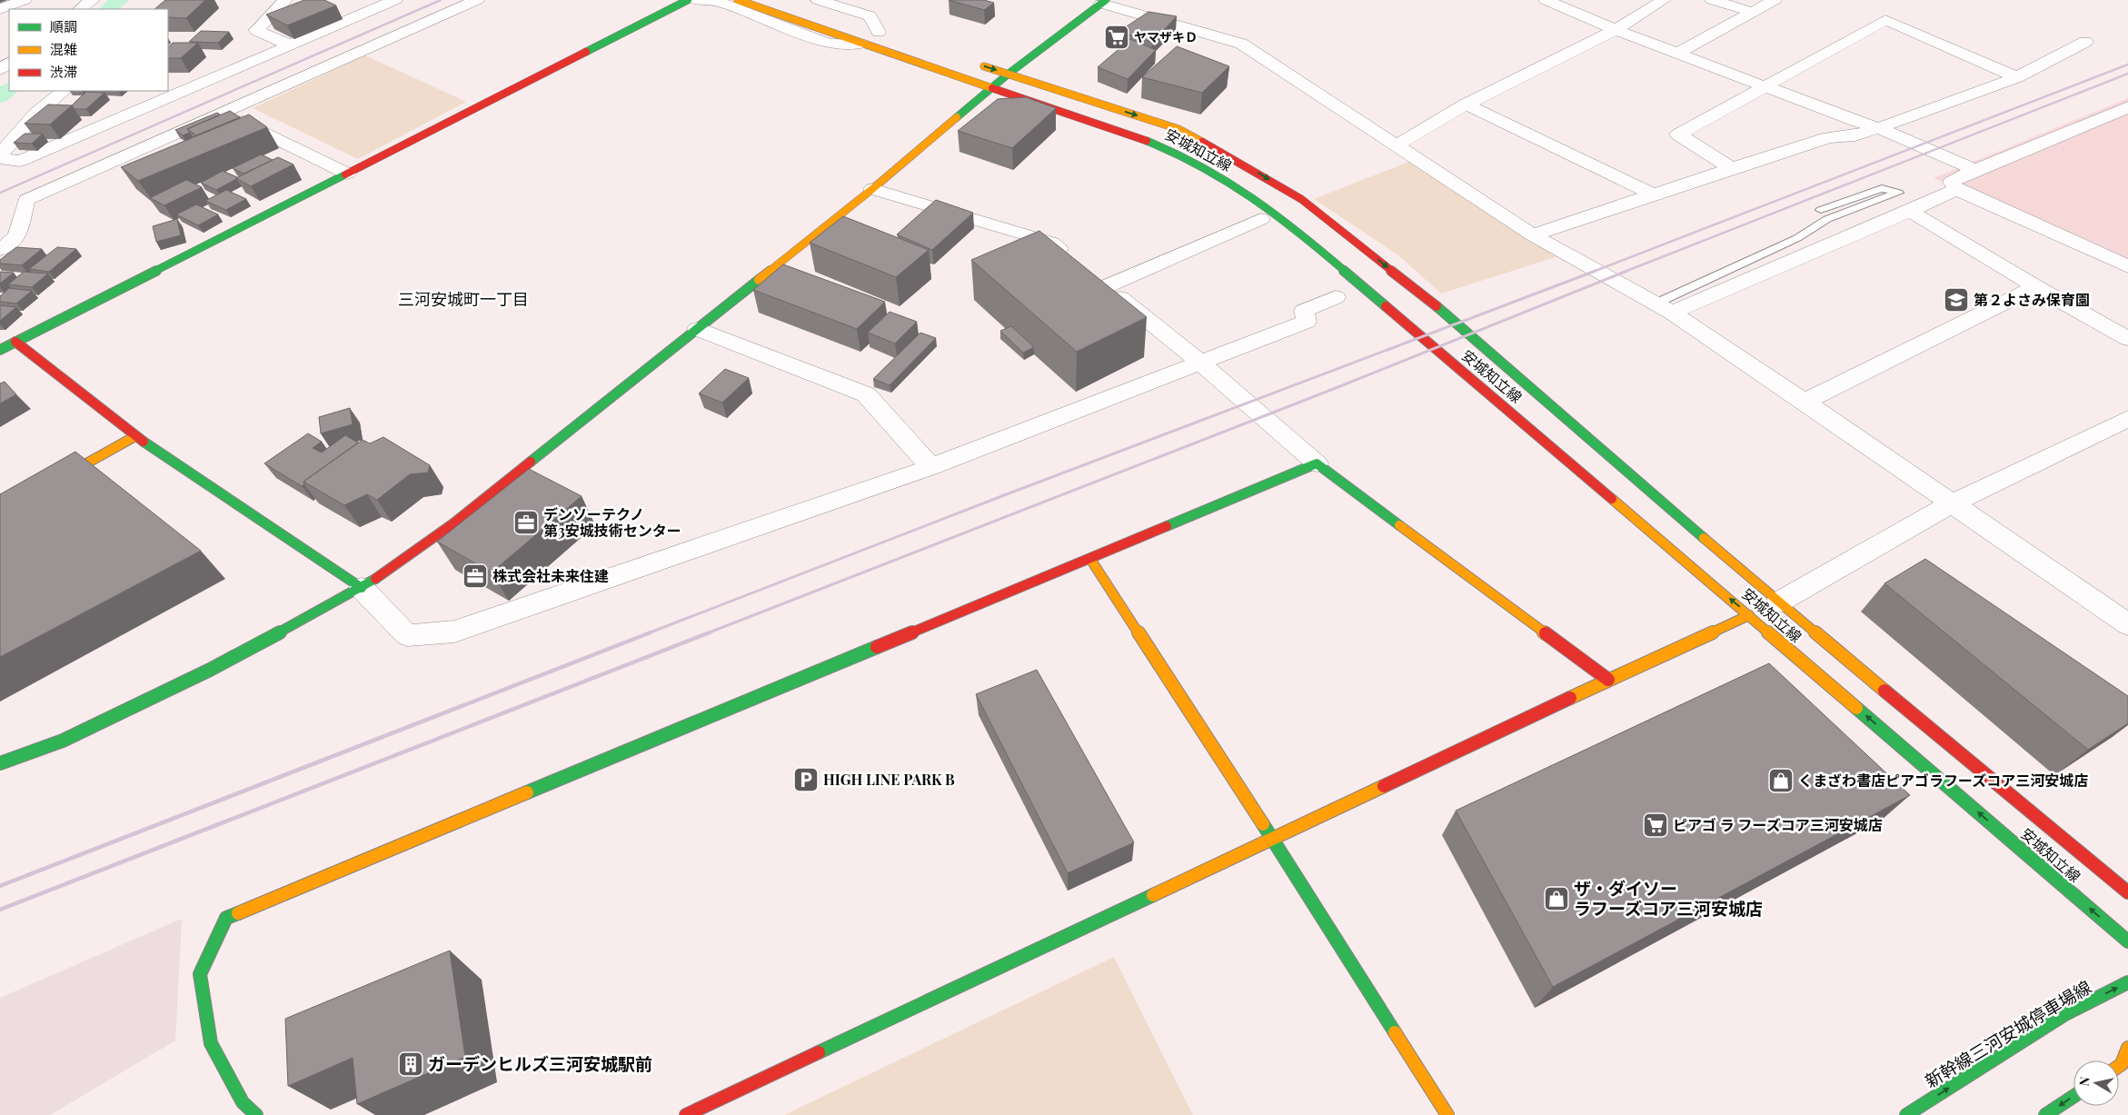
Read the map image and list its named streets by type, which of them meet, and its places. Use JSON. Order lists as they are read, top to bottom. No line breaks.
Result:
{"streets":{"street":["安城知立線","新幹線三河安城停車場線"]},"one_way":["新幹線三河安城停車場線"],"districts":["三河安城町一丁目"],"places":{"supermarket":["ヤマザキＤ","ピアゴ ラ フーズコア三河安城店"],"school or university":["第２よさみ保育園"],"office":["デンソーテクノ 第3安城技術センター","株式会社未来住建"],"parking":["HIGH LINE PARK B"],"shop":["くまざわ書店ピアゴラフーズコア三河安城店","ザ・ダイソー ラフーズコア三河安城店"],"building":["ガーデンヒルズ三河安城駅前"]},"legend":["順調","混雑","渋滞"],"north":"left"}
